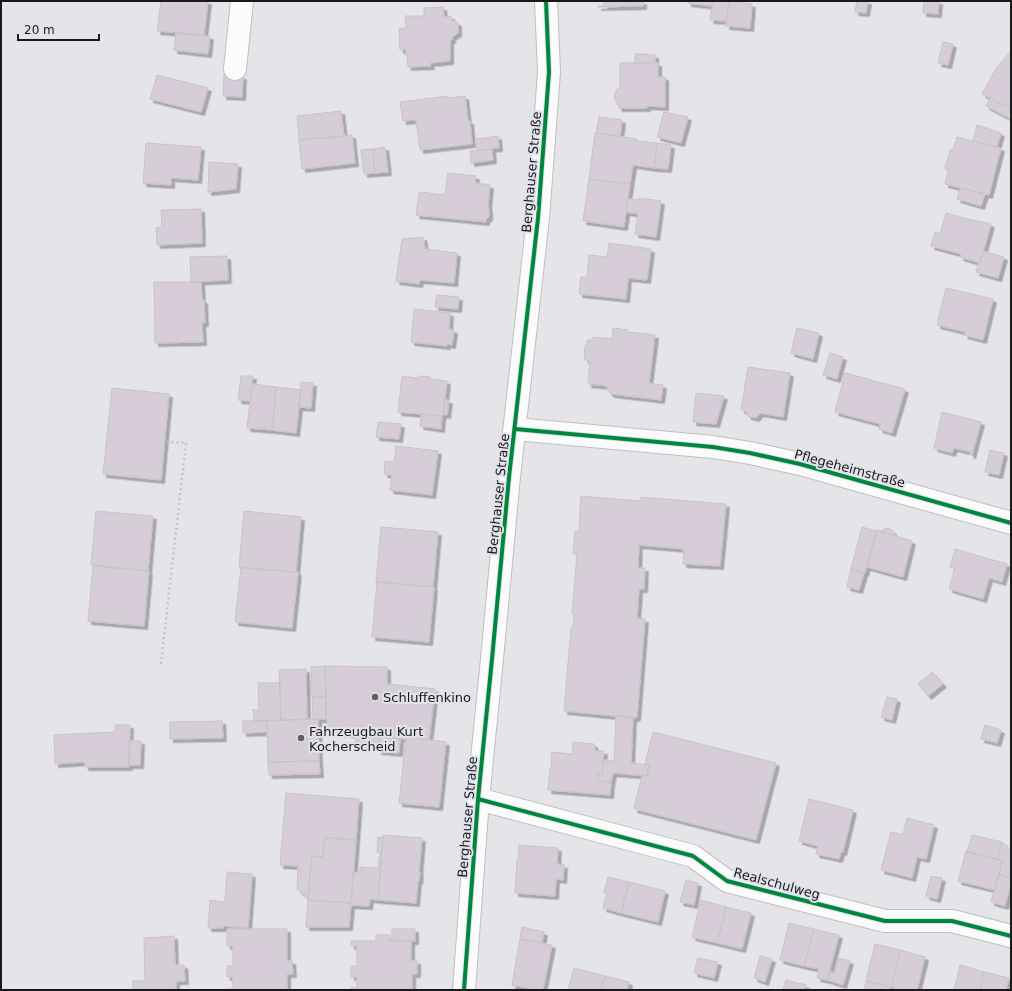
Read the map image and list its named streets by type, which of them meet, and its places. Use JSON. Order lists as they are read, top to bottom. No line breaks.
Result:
{"streets":{"street":["Berghauser Straße","Pflegeheimstraße","Realschulweg"]},"crossings":[["Berghauser Straße","Pflegeheimstraße"],["Berghauser Straße","Realschulweg"]],"places":["Schluffenkino","Fahrzeugbau Kurt Kocherscheid"],"scale_bar":"20 m"}
